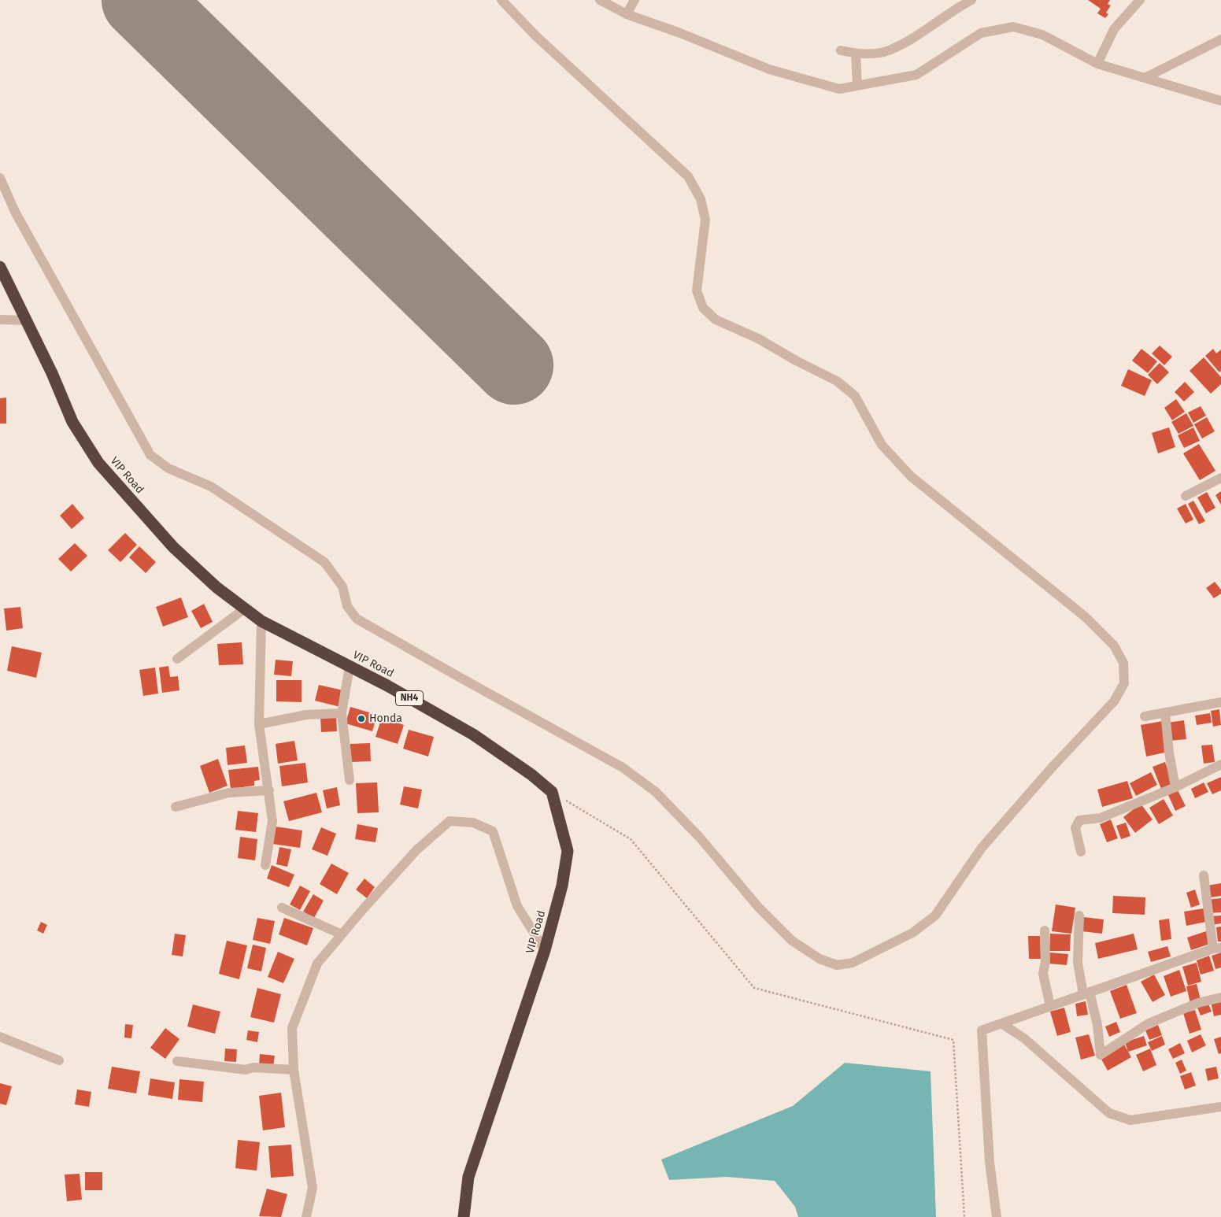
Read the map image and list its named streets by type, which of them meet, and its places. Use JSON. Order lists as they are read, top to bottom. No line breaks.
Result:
{"streets":{"highway":["VIP Road","NH4"]},"places":["Honda"]}
